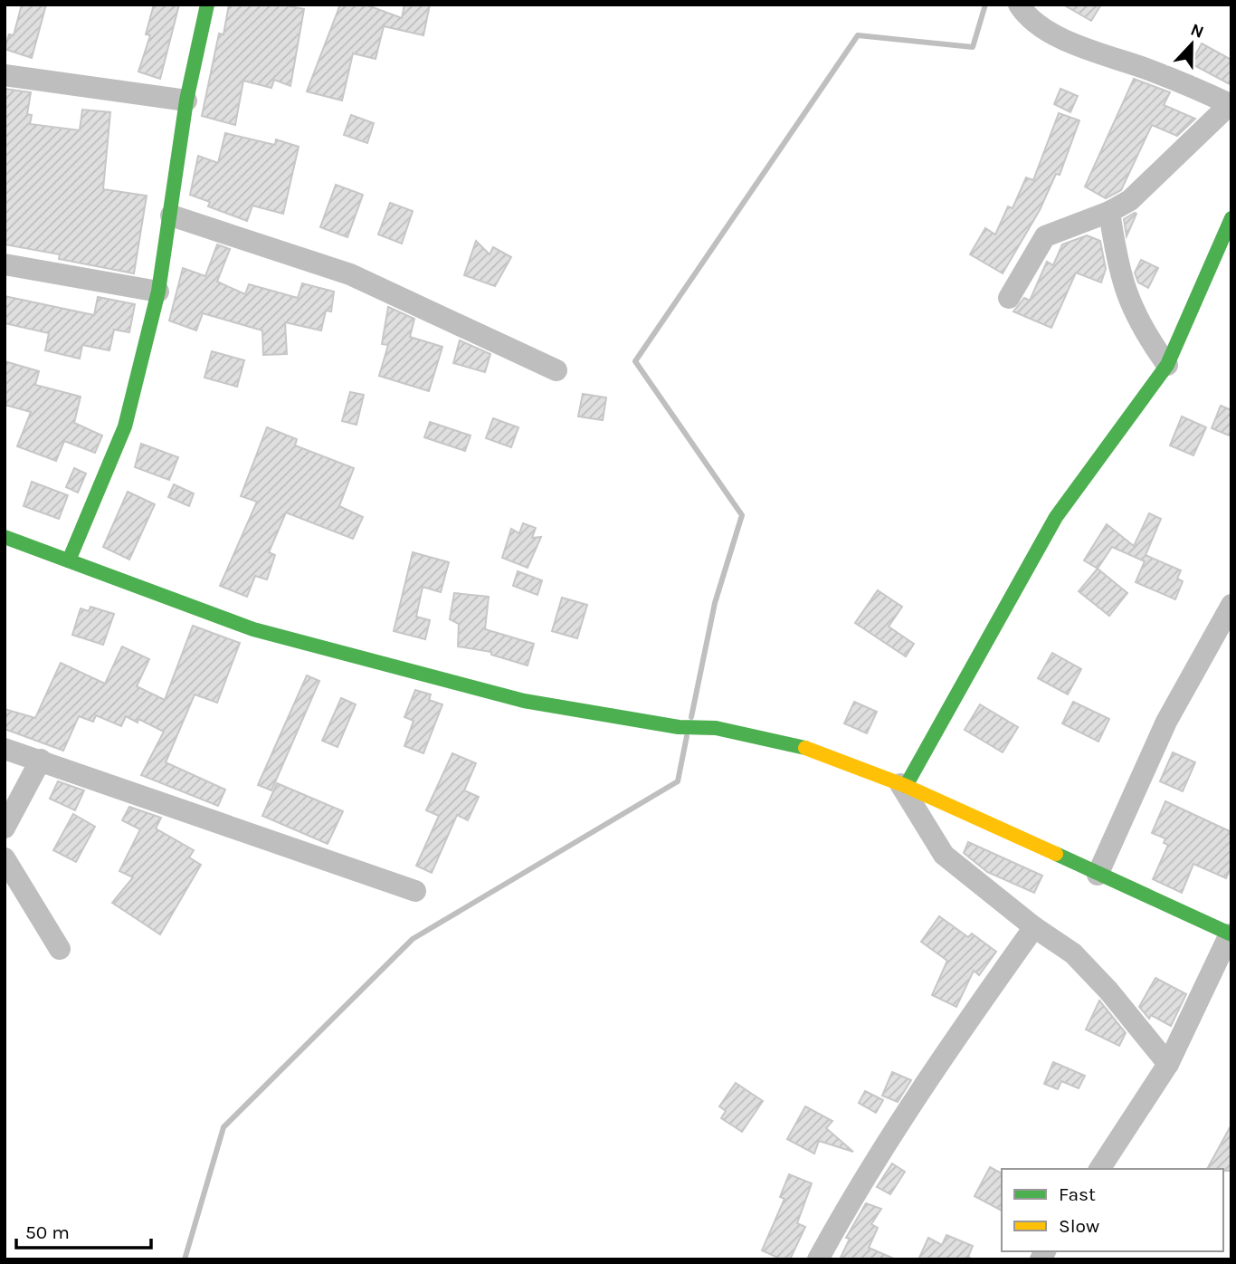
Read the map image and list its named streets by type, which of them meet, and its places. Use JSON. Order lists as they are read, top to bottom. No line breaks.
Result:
{"legend":["Fast","Slow"],"scale_bar":"50 m","north":"top"}
